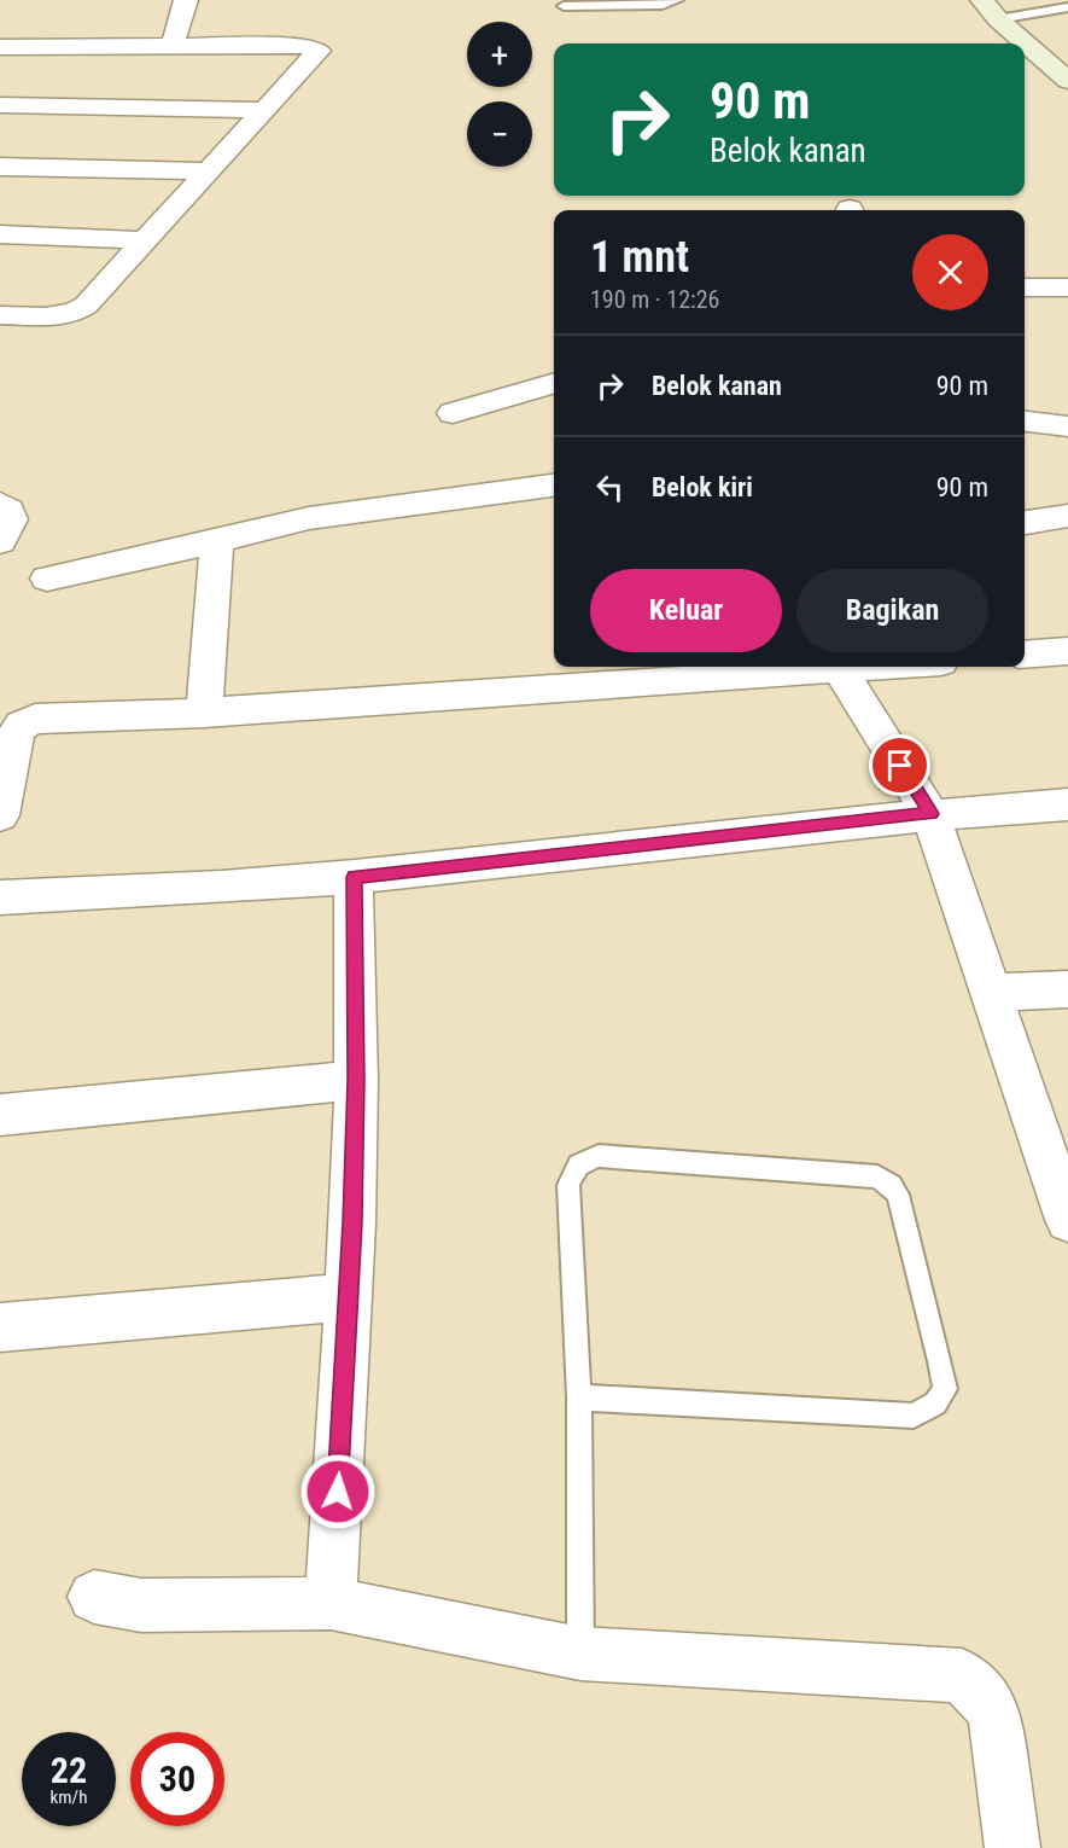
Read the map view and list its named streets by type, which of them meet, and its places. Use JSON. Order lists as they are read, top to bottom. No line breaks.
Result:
{"page":{"map_buttons":["+","−"],"turn":["90 m","Belok kanan"],"heading":["1 mnt","190 m · 12:26"],"list":[{"name":"Belok kanan","value":"90 m"},{"name":"Belok kiri","value":"90 m"}],"buttons":["Keluar","Bagikan"],"speed":"22 km/h","limit":"30"}}
